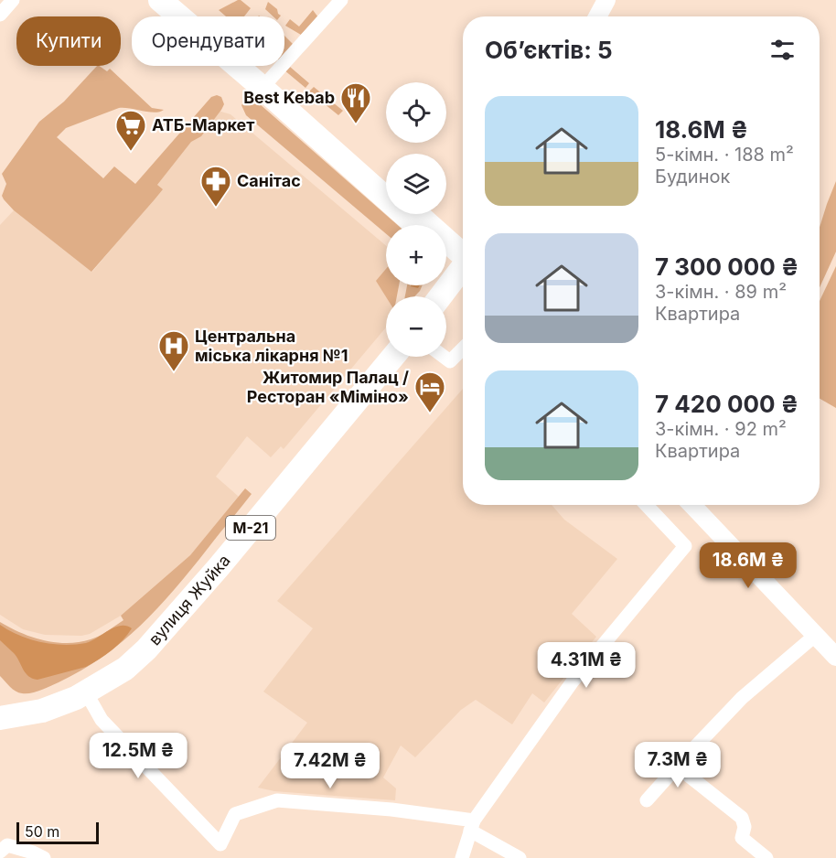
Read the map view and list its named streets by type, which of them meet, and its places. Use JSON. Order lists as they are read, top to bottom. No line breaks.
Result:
{"streets":{"highway":["М-21","вулиця Жуйка"]},"places":{"restaurant":["Best Kebab"],"supermarket":["АТБ-Маркет"],"pharmacy":["Санітас"],"hospital":["Центральна міська лікарня №1"],"hotel":["Житомир Палац / Ресторан «Міміно»"]},"scale_bar":"50 m","page":{"chip":["Купити","Орендувати"],"heading":"Об’єктів: 5","map_buttons":["+","−"],"list":[{"name":"18.6M ₴","note":"5-кімн. · 188 m² · Будинок"},{"name":"7 300 000 ₴","note":"3-кімн. · 89 m² · Квартира"},{"name":"7 420 000 ₴","note":"3-кімн. · 92 m² · Квартира"}],"price":["18.6M ₴","4.31M ₴","12.5M ₴","7.3M ₴","7.42M ₴"],"scale":"50 m"}}
